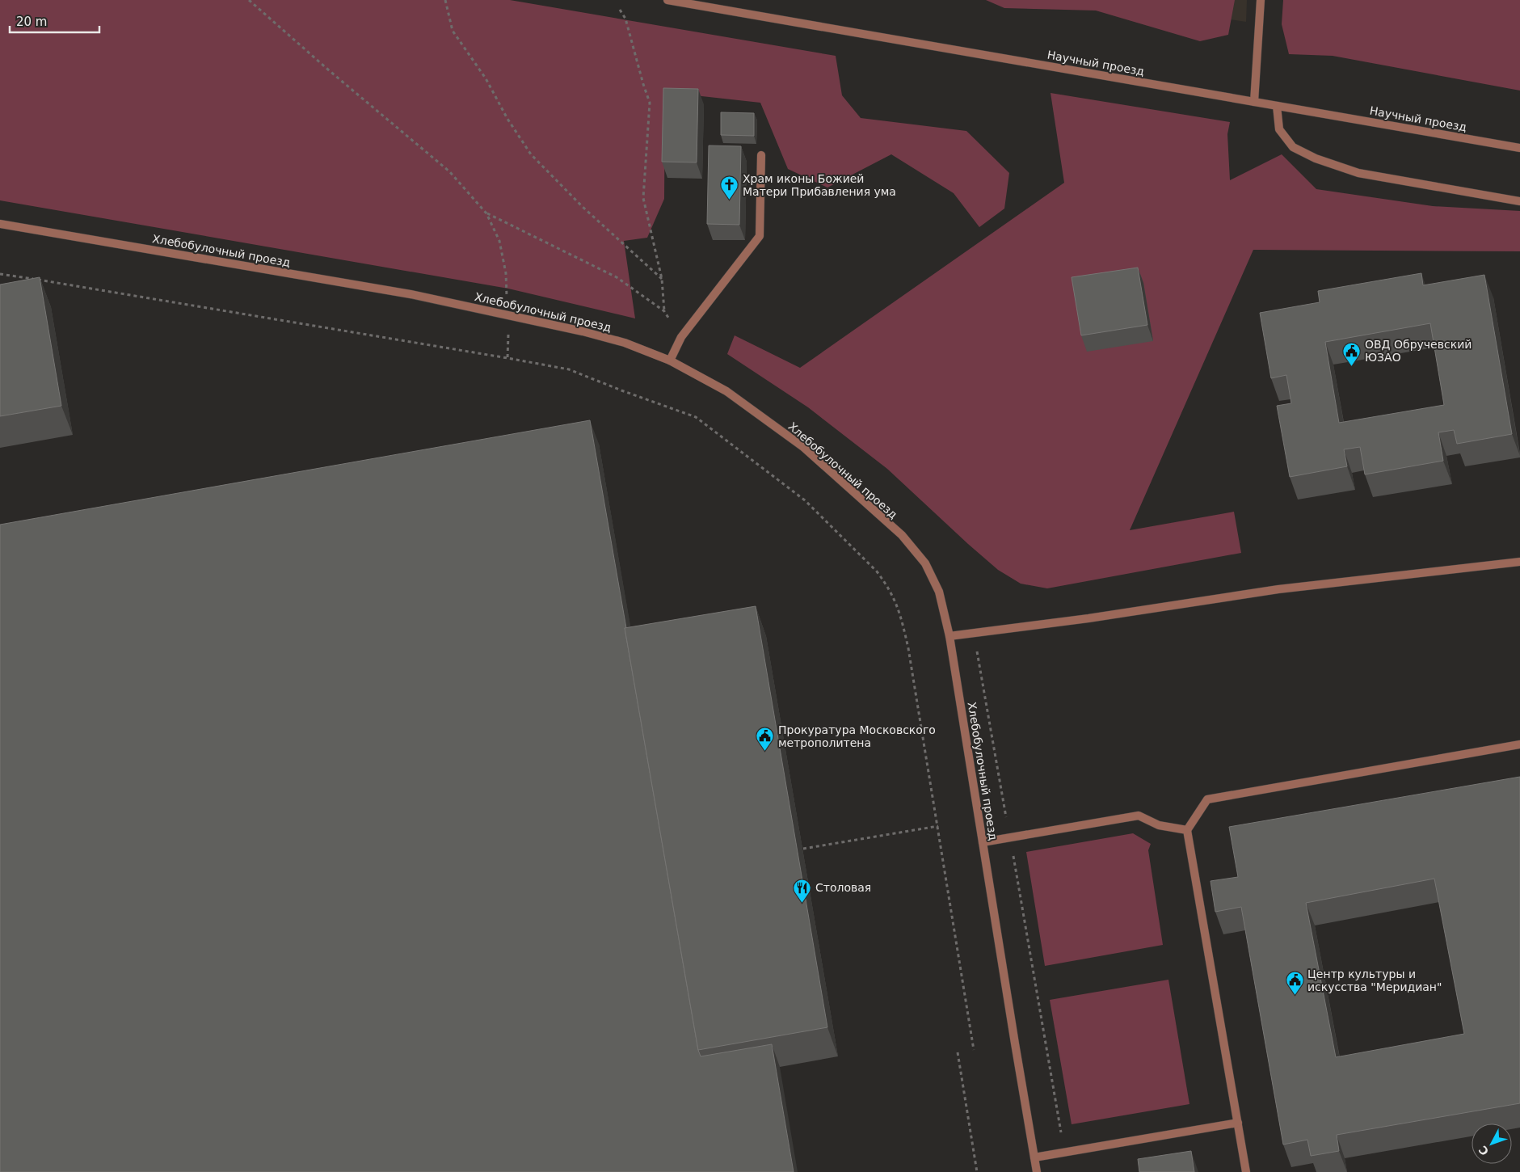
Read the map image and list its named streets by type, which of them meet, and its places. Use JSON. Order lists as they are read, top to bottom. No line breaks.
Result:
{"streets":{"street":["Научный проезд","Хлебобулочный проезд"]},"places":{"church":["Храм иконы Божией Матери Прибавления ума"],"public building":["ОВД Обручевский ЮЗАО","Прокуратура Московского метрополитена","Центр культуры и искусства \"Меридиан\""],"restaurant":["Столовая"]},"scale_bar":"20 m","north":"bottom left"}
